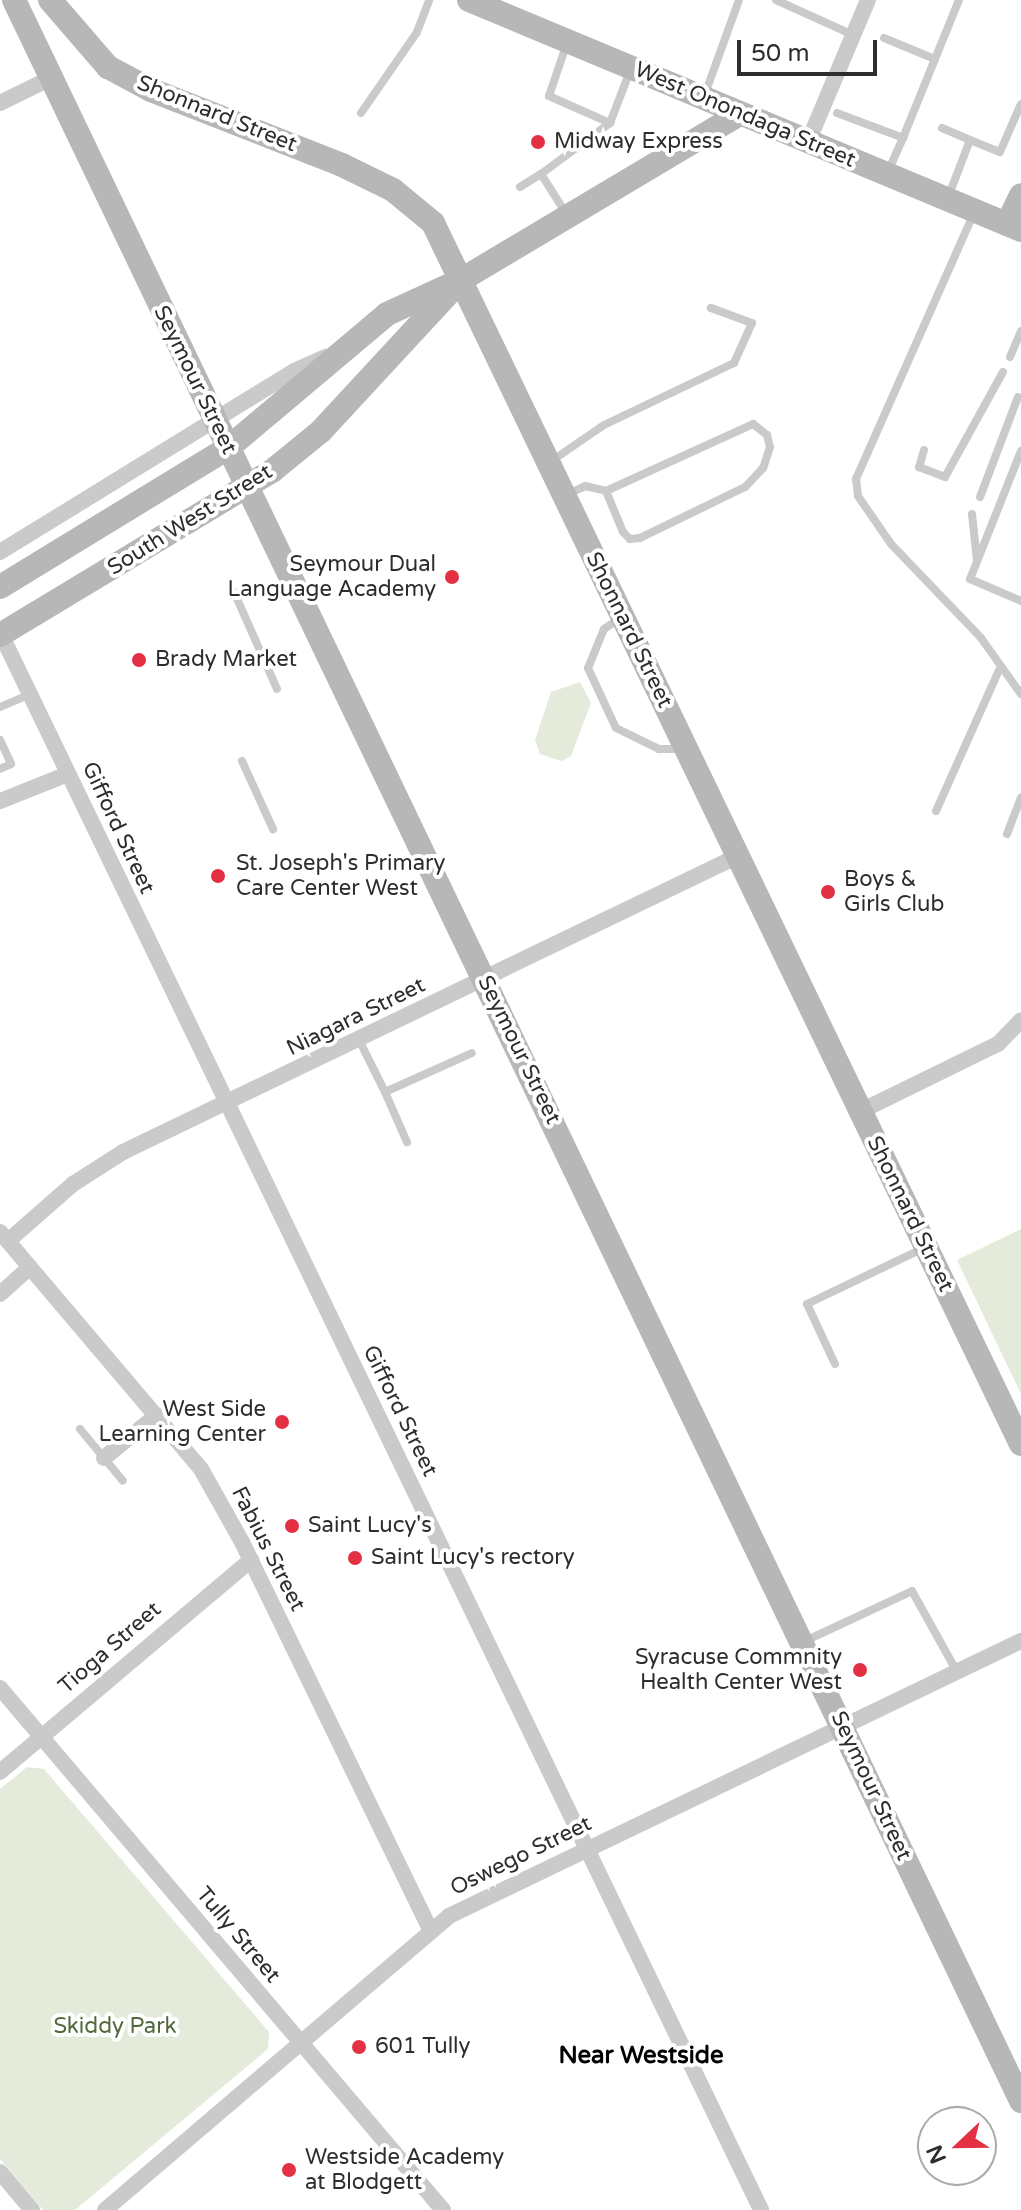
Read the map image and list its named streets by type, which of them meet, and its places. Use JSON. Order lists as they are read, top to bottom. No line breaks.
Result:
{"streets":{"street":["Shonnard Street","West Onondaga Street","Seymour Street","South West Street","Gifford Street","Niagara Street","Fabius Street","Tioga Street","Oswego Street","Tully Street"]},"crossings":[["Shonnard Street","South West Street"],["Shonnard Street","Niagara Street"],["West Onondaga Street","South West Street"],["Seymour Street","South West Street"],["Seymour Street","Niagara Street"],["Seymour Street","Oswego Street"],["South West Street","Gifford Street"],["Gifford Street","Niagara Street"],["Gifford Street","Oswego Street"],["Niagara Street","Fabius Street"],["Fabius Street","Tioga Street"],["Fabius Street","Oswego Street"],["Tioga Street","Tully Street"],["Oswego Street","Tully Street"]],"districts":["Near Westside"],"parks":["Skiddy Park"],"places":["Midway Express","Seymour Dual Language Academy","Brady Market","St. Joseph's Primary Care Center West","Boys & Girls Club","West Side Learning Center","Saint Lucy's","Saint Lucy's rectory","Syracuse Commnity Health Center West","601 Tully","Westside Academy at Blodgett"],"scale_bar":"50 m","north":"left"}
